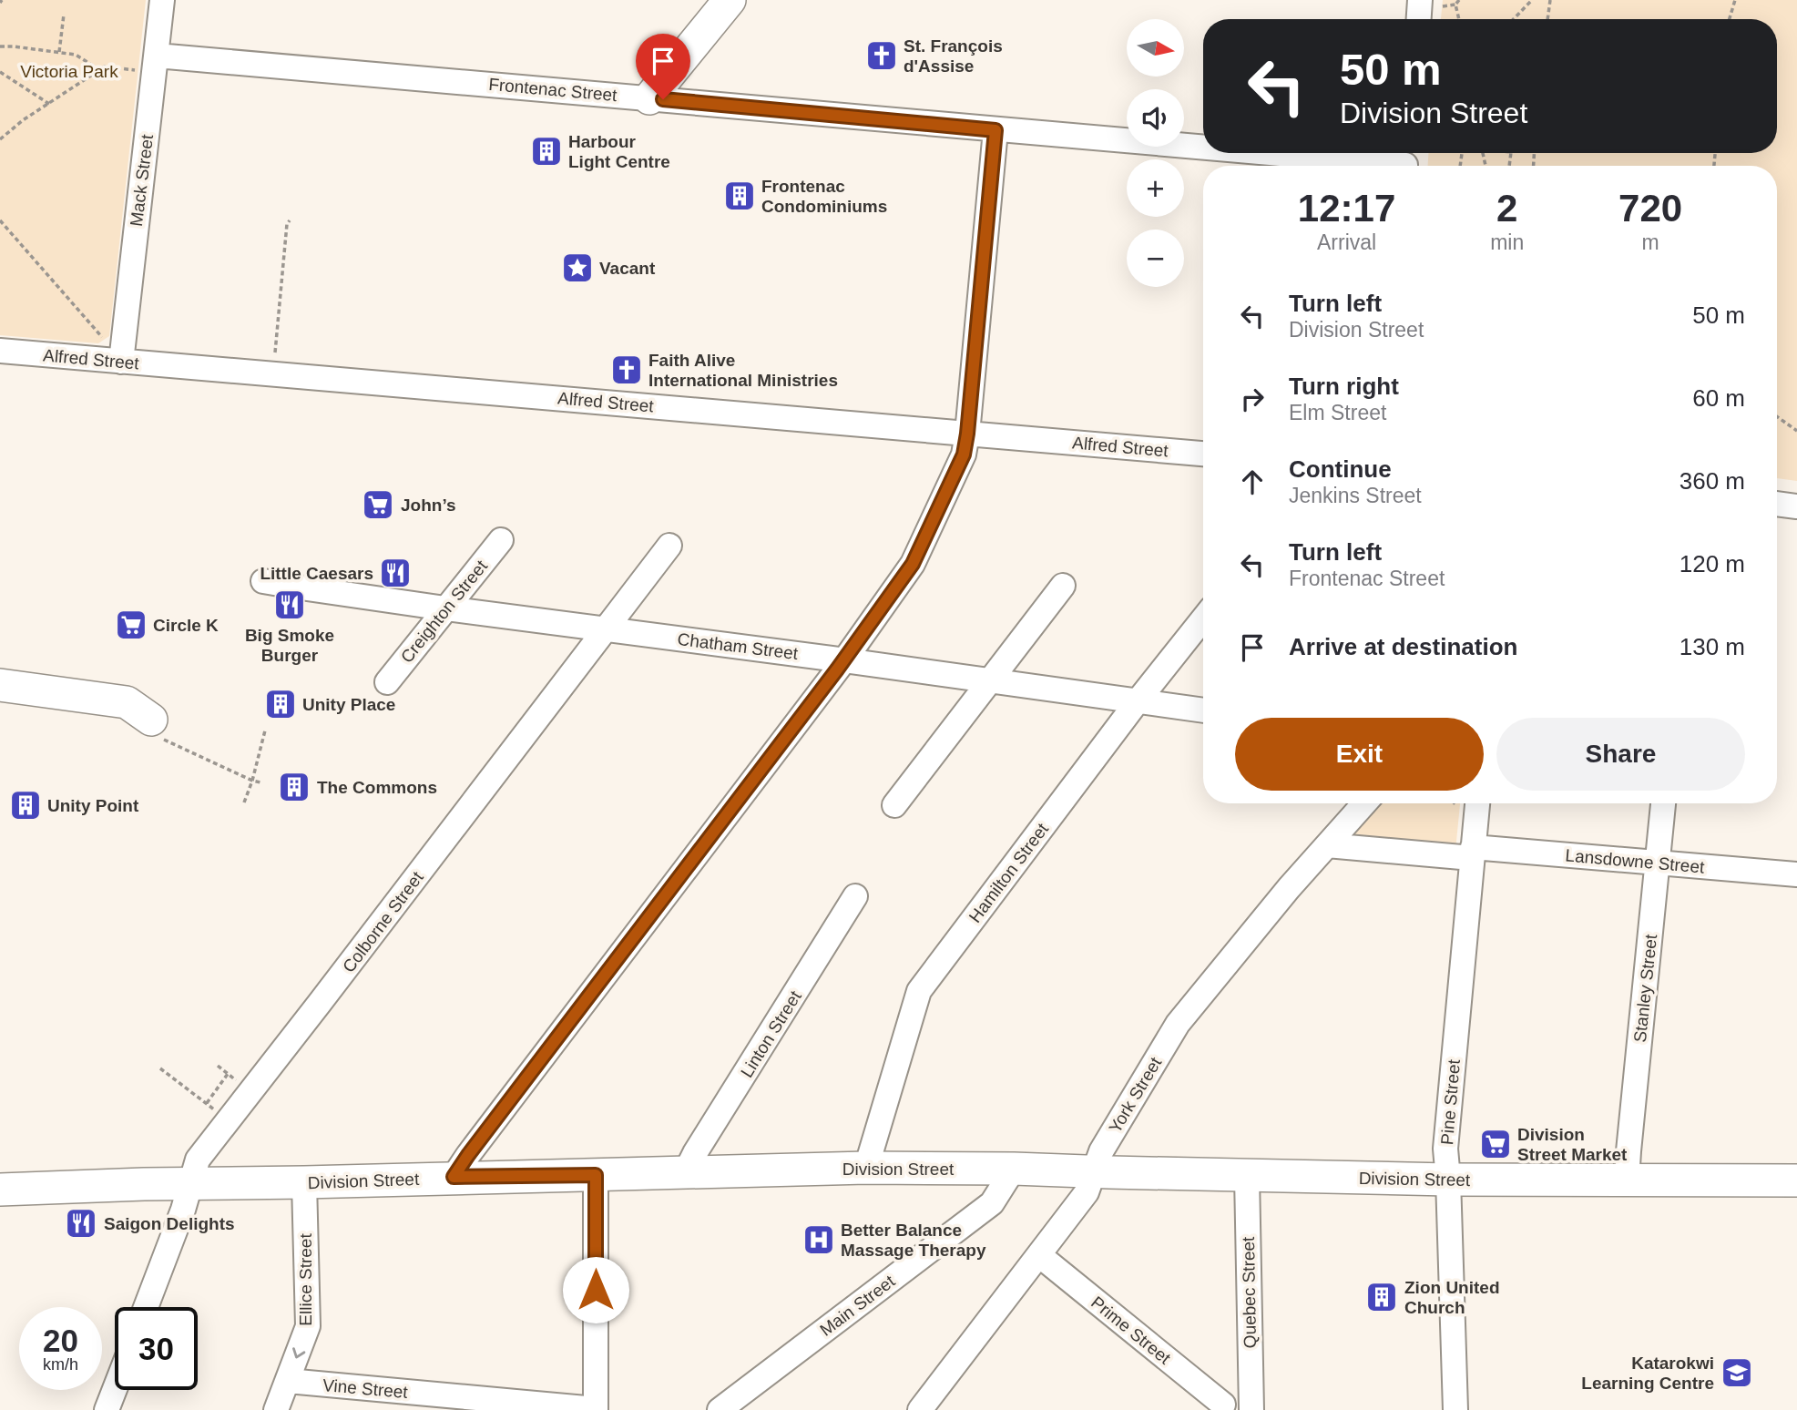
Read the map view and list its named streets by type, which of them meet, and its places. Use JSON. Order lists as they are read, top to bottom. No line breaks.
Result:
{"streets":{"main road":["Division Street"],"street":["Frontenac Street","Mack Street","Alfred Street","Creighton Street","Chatham Street","Lansdowne Street","Hamilton Street","Colborne Street","Stanley Street","Linton Street","York Street","Pine Street","Ellice Street","Quebec Street","Main Street","Prime Street","Vine Street"]},"crossings":[["Frontenac Street","Mack Street"],["Mack Street","Alfred Street"],["Creighton Street","Chatham Street"],["Chatham Street","Hamilton Street"],["Chatham Street","Colborne Street"],["Lansdowne Street","Stanley Street"],["Lansdowne Street","York Street"],["Lansdowne Street","Pine Street"],["Hamilton Street","Division Street"],["Colborne Street","Division Street"],["Stanley Street","Division Street"],["Linton Street","Division Street"],["York Street","Division Street"],["York Street","Prime Street"],["Pine Street","Division Street"],["Division Street","Ellice Street"],["Division Street","Quebec Street"],["Division Street","Main Street"],["Ellice Street","Vine Street"]],"one_way":["Ellice Street"],"parks":["Victoria Park"],"places":{"church":["St. François d'Assise","Faith Alive International Ministries"],"building":["Harbour Light Centre","Frontenac Condominiums","Unity Place","The Commons","Unity Point","Zion United Church"],"place":["Vacant"],"supermarket":["John’s","Circle K","Division Street Market"],"restaurant":["Little Caesars","Big Smoke Burger","Saigon Delights"],"hospital":["Better Balance Massage Therapy"],"school or university":["Katarokwi Learning Centre"]},"north":"right","page":{"map_buttons":["+","−"],"turn":["50 m","Division Street"],"eta":["12:17","Arrival","2","min","720","m"],"list":[{"name":"Turn left","note":"Division Street","value":"50 m"},{"name":"Turn right","note":"Elm Street","value":"60 m"},{"name":"Continue","note":"Jenkins Street","value":"360 m"},{"name":"Turn left","note":"Frontenac Street","value":"120 m"},{"name":"Arrive at destination","value":"130 m"}],"buttons":["Exit","Share"],"speed":"20 km/h","limit":"30"}}
